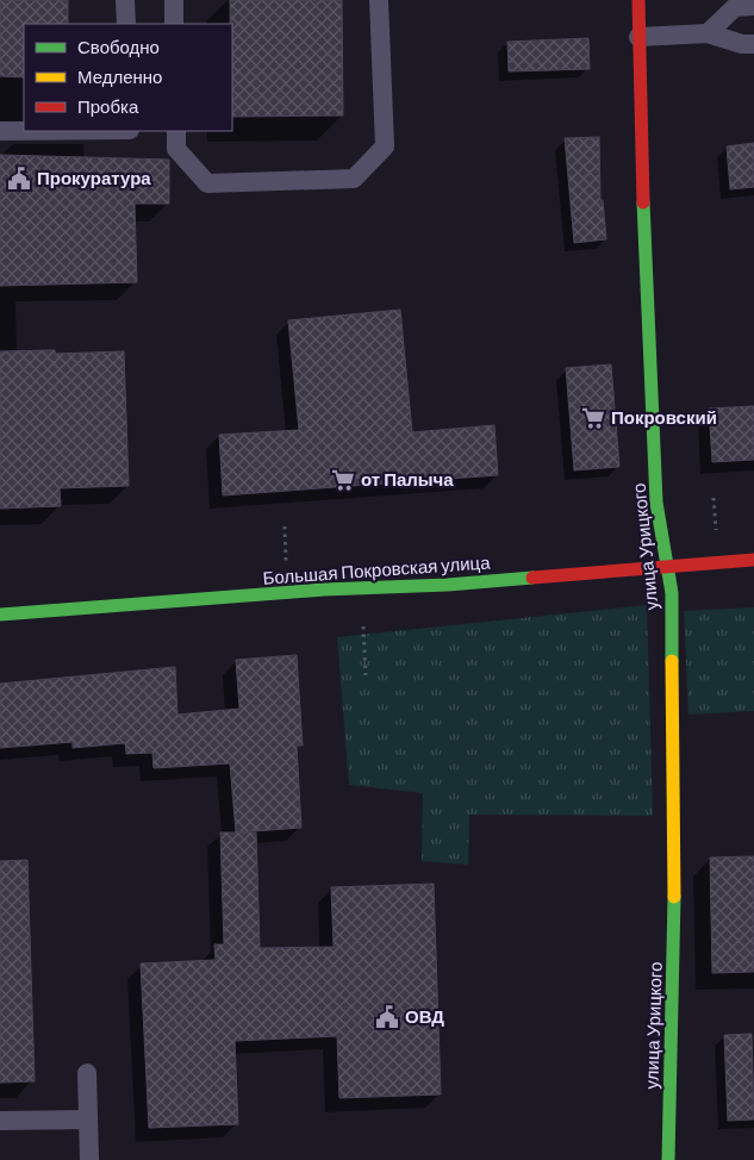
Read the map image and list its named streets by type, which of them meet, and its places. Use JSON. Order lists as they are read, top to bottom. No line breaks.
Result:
{"streets":{"street":["улица Урицкого","Большая Покровская улица"]},"crossings":[["улица Урицкого","Большая Покровская улица"]],"places":{"public building":["Прокуратура","ОВД"],"supermarket":["Покровский","от Палыча"]},"legend":["Свободно","Медленно","Пробка"]}
